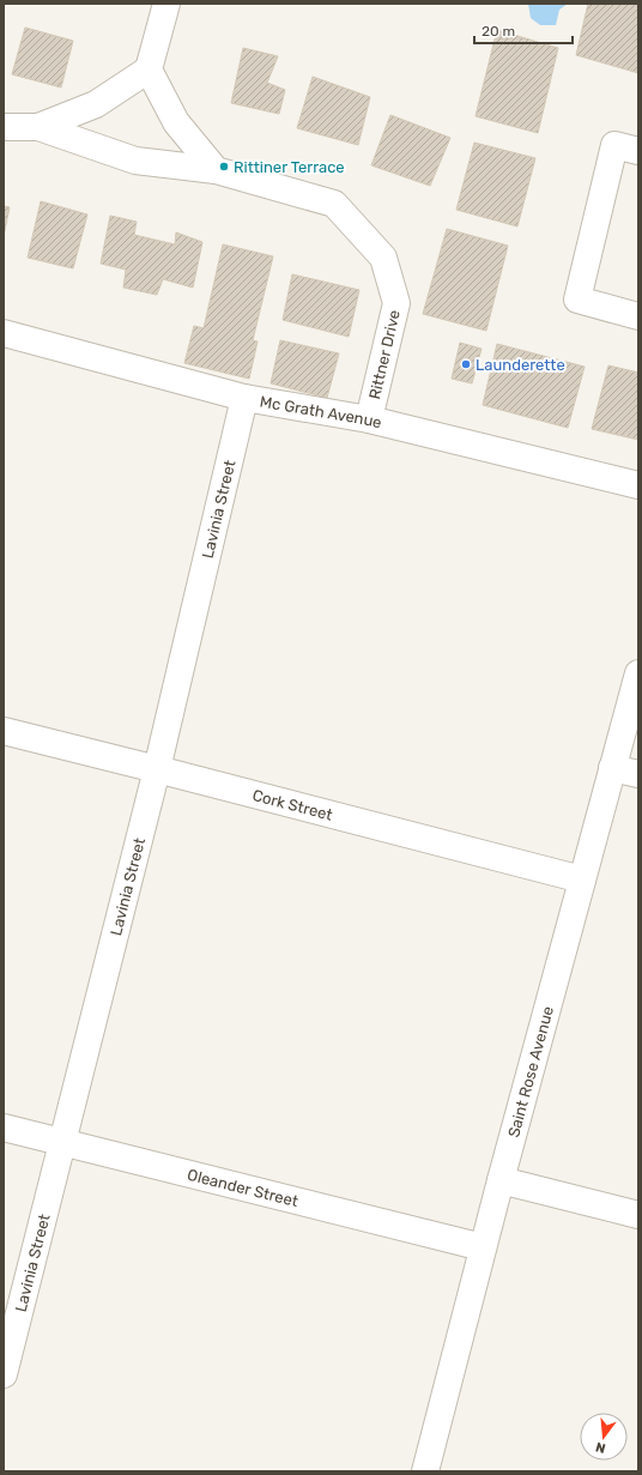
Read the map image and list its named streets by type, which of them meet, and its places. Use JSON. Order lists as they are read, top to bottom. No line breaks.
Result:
{"streets":{"street":["Rittner Drive","Mc Grath Avenue","Lavinia Street","Cork Street","Saint Rose Avenue","Oleander Street"]},"crossings":[["Rittner Drive","Mc Grath Avenue"],["Mc Grath Avenue","Lavinia Street"],["Lavinia Street","Cork Street"],["Lavinia Street","Oleander Street"],["Cork Street","Saint Rose Avenue"],["Saint Rose Avenue","Oleander Street"]],"places":["Rittiner Terrace","Launderette"],"scale_bar":"20 m","north":"bottom"}
